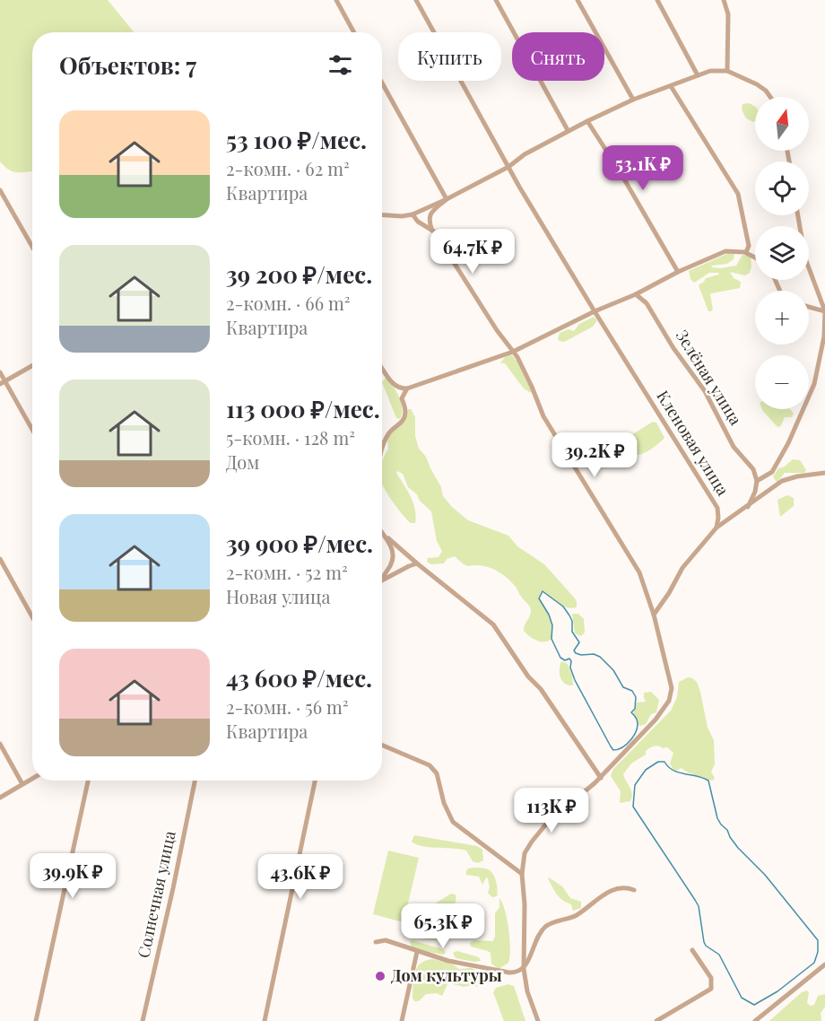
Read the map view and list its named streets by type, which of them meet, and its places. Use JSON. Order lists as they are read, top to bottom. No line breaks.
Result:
{"streets":{"street":["Зелёная улица","Кленовая улица","Солнечная улица"]},"places":["Дом культуры"],"north":"top","page":{"chip":["Купить","Снять"],"heading":"Объектов: 7","map_buttons":["+","−"],"list":[{"name":"53 100 ₽/мес.","note":"2-комн. · 62 m² · Квартира"},{"name":"39 200 ₽/мес.","note":"2-комн. · 66 m² · Квартира"},{"name":"113 000 ₽/мес.","note":"5-комн. · 128 m² · Дом"},{"name":"39 900 ₽/мес.","note":"2-комн. · 52 m² · Новая улица"},{"name":"43 600 ₽/мес.","note":"2-комн. · 56 m² · Квартира"}],"price":["53.1K ₽","64.7K ₽","39.2K ₽","113K ₽","39.9K ₽","43.6K ₽","65.3K ₽"]}}
